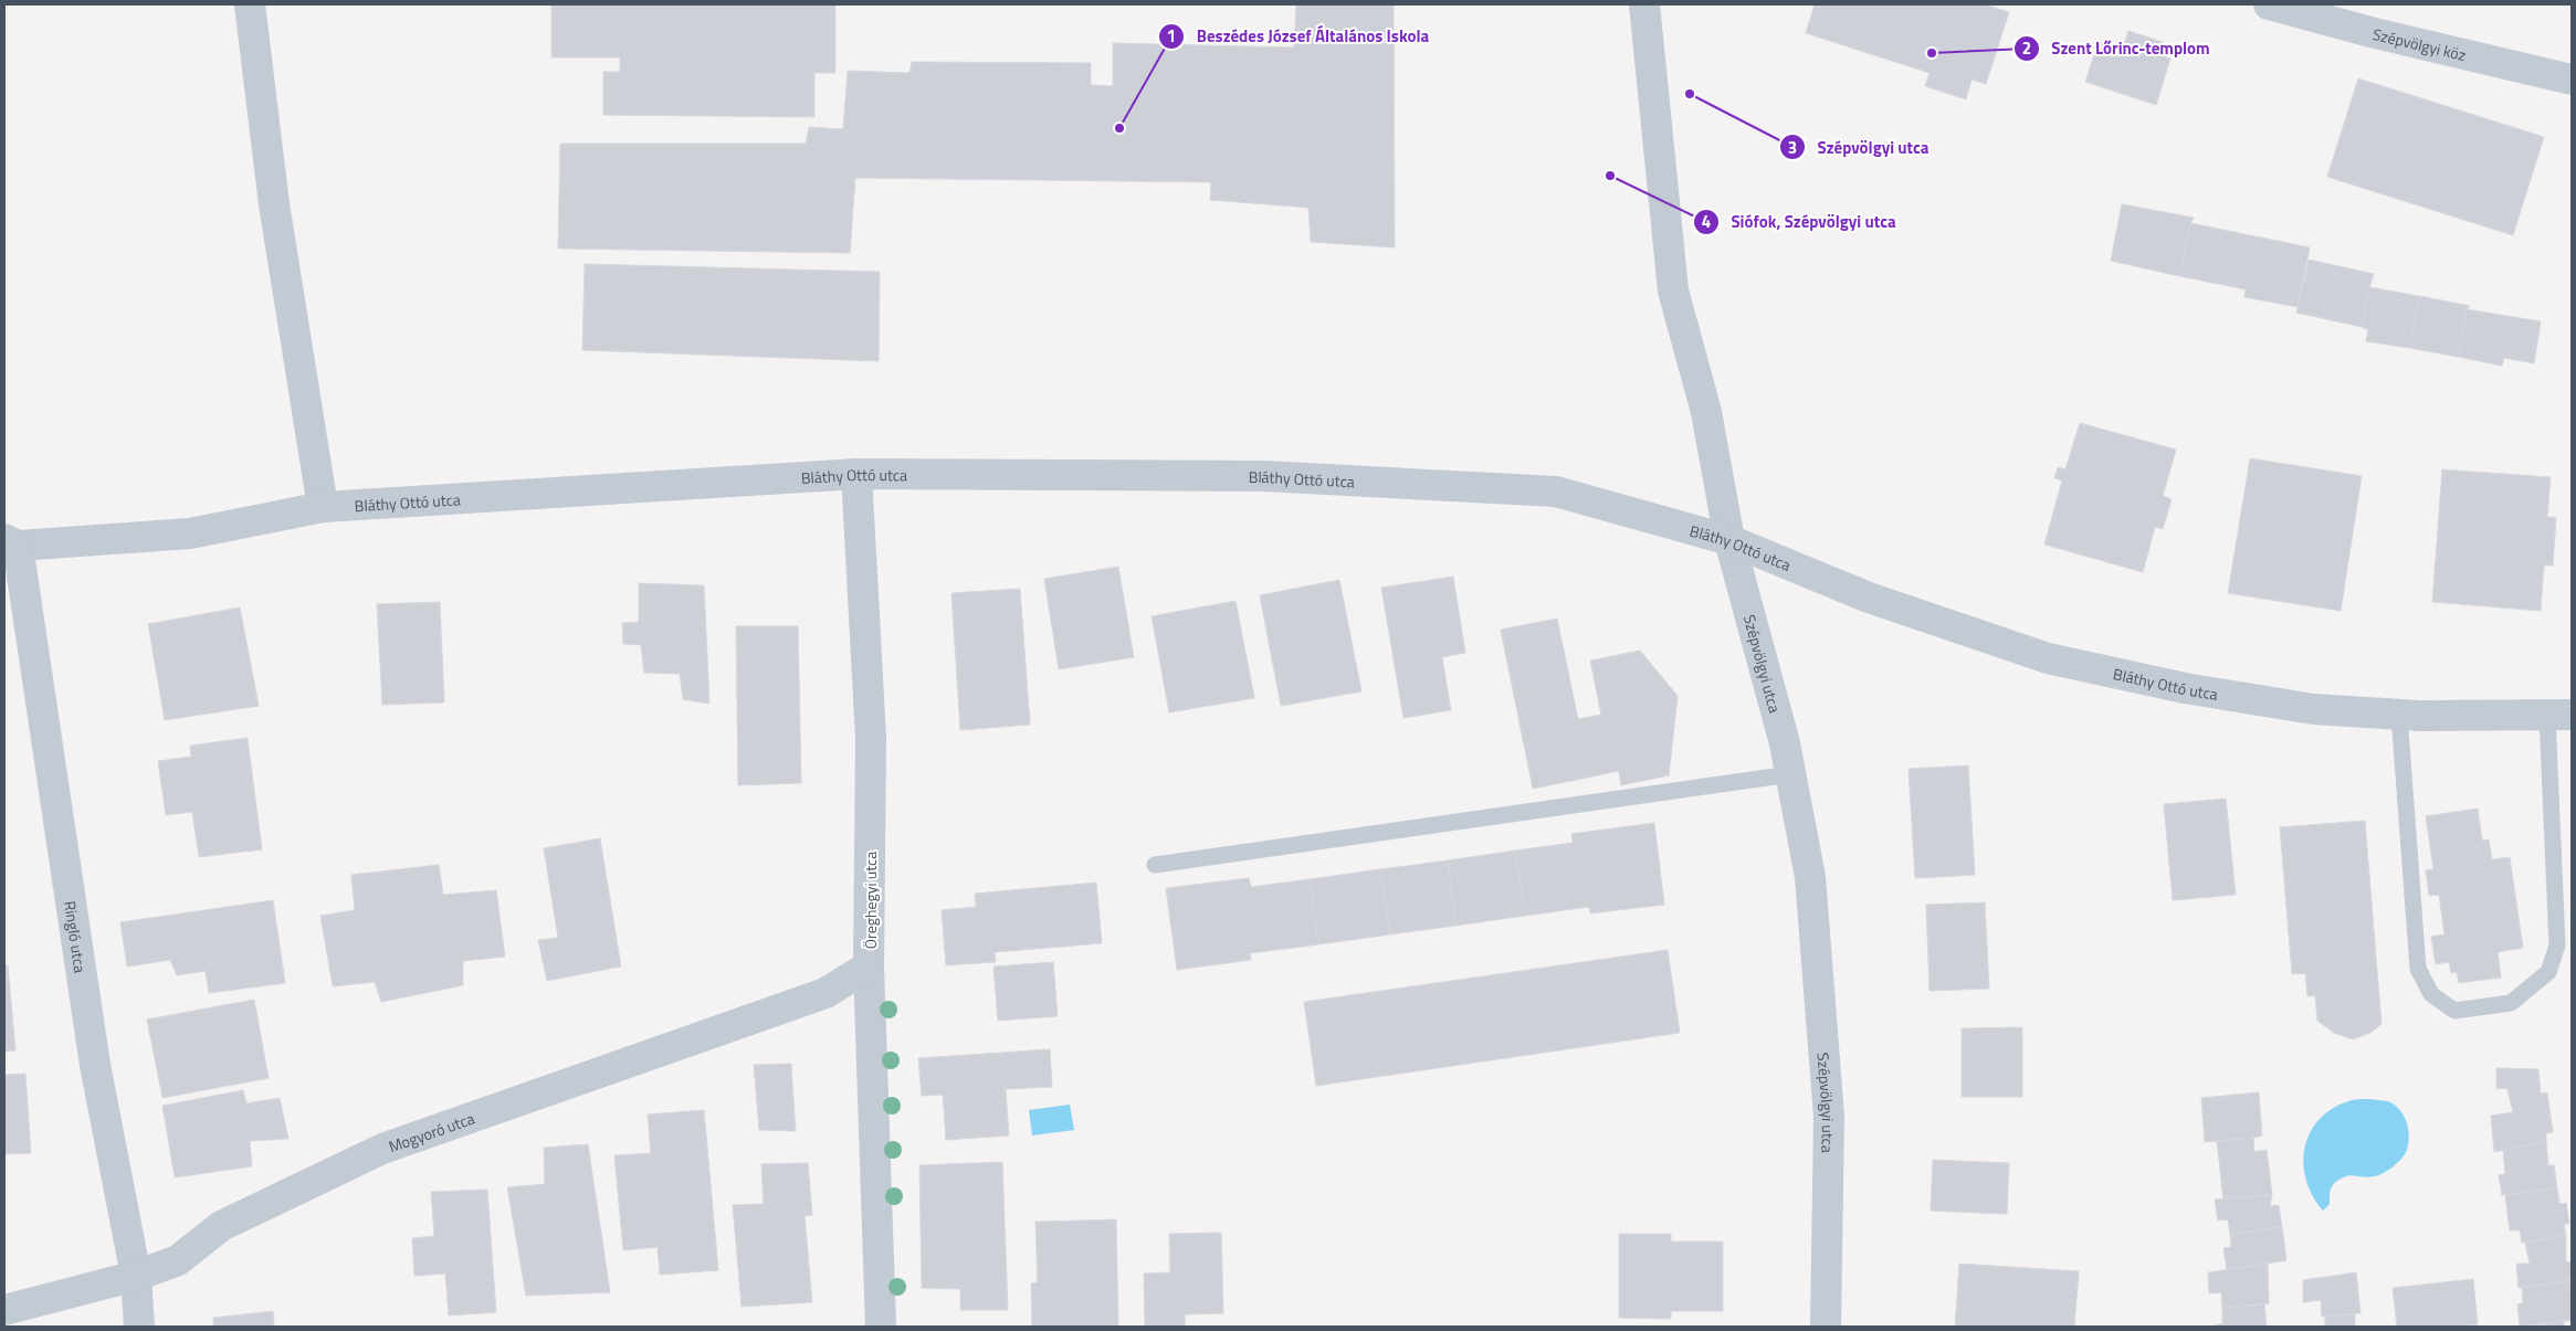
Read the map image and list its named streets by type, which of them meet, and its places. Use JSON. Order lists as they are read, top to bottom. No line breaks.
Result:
{"streets":{"street":["Szépvölgyi köz","Bláthy Ottó utca","Szépvölgyi utca","Öreghegyi utca","Ringló utca","Mogyoró utca"]},"crossings":[["Bláthy Ottó utca","Szépvölgyi utca"],["Bláthy Ottó utca","Öreghegyi utca"],["Bláthy Ottó utca","Ringló utca"],["Öreghegyi utca","Mogyoró utca"],["Ringló utca","Mogyoró utca"]],"places":["Szent Lőrinc-templom","Szépvölgyi utca","Beszédes József Általános Iskola","Siófok, Szépvölgyi utca"]}
